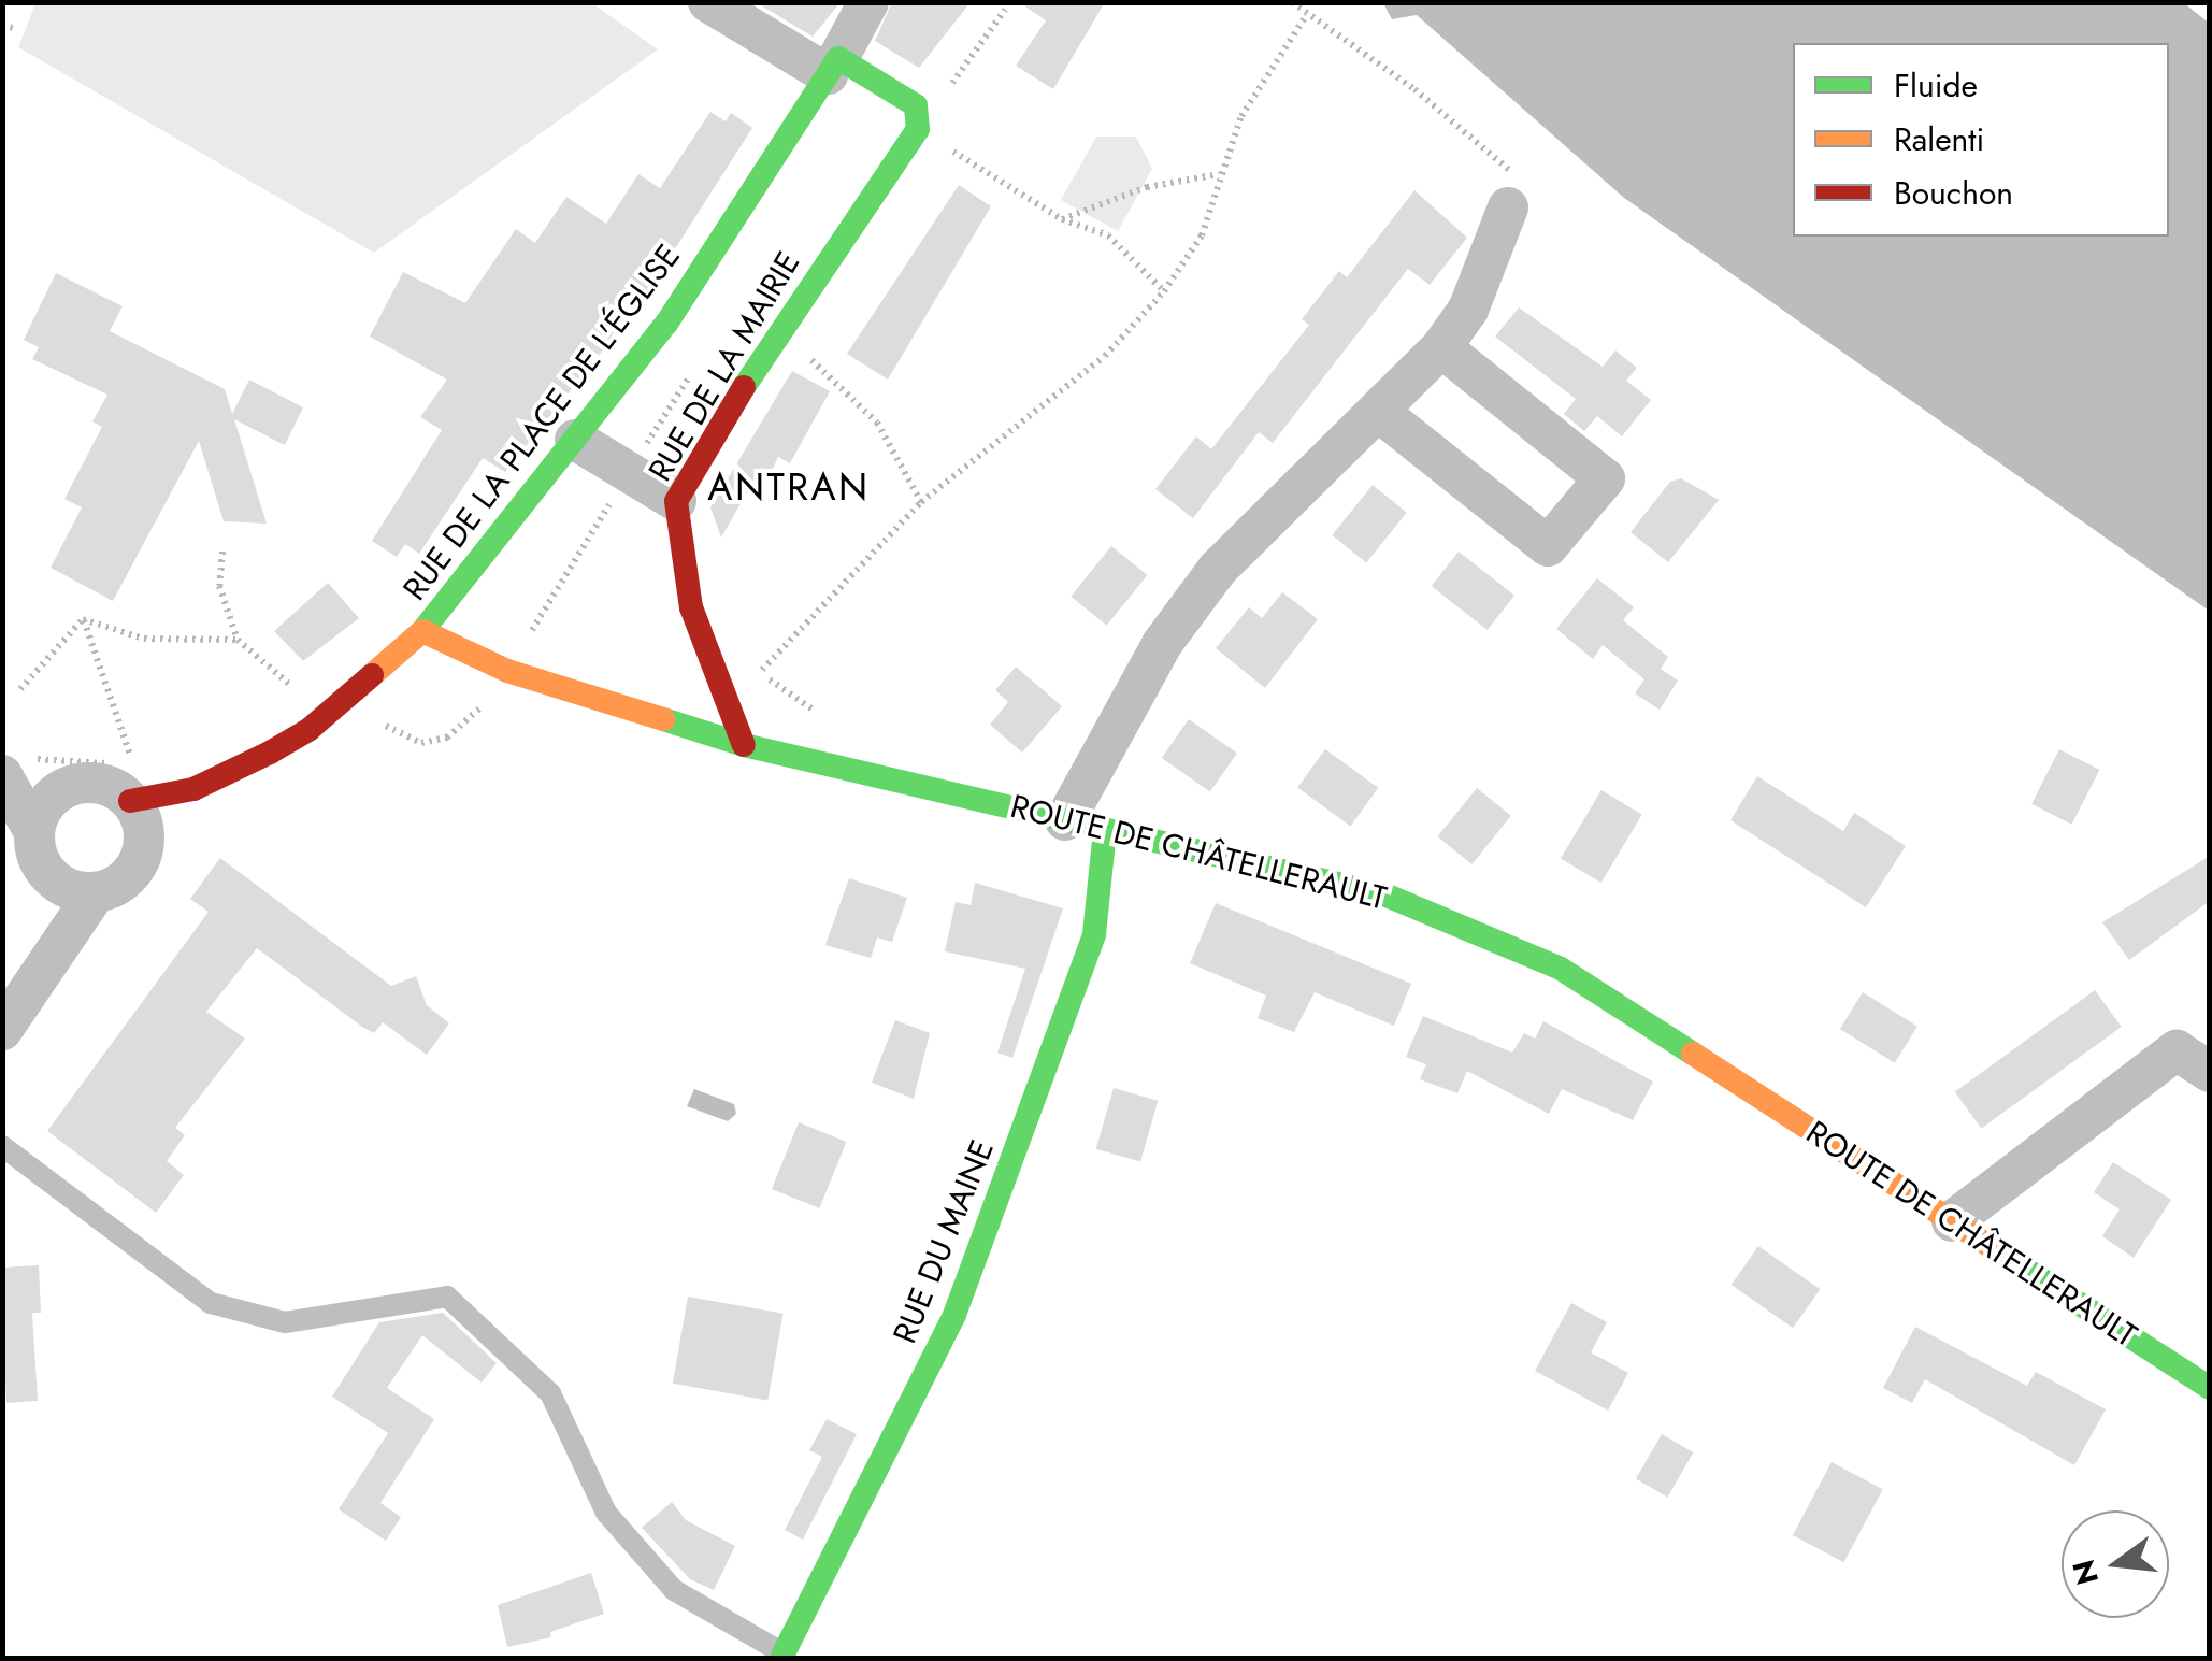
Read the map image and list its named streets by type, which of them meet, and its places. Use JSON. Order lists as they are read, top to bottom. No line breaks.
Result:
{"streets":{"street":["RUE DE LA MAIRIE","RUE DE LA PLACE DE L'ÉGLISE","ROUTE DE CHÂTELLERAULT","RUE DU MAINE"]},"crossings":[["RUE DE LA MAIRIE","ROUTE DE CHÂTELLERAULT"],["RUE DE LA PLACE DE L'ÉGLISE","ROUTE DE CHÂTELLERAULT"],["ROUTE DE CHÂTELLERAULT","RUE DU MAINE"]],"districts":["ANTRAN"],"legend":["Fluide","Ralenti","Bouchon"],"north":"left"}
